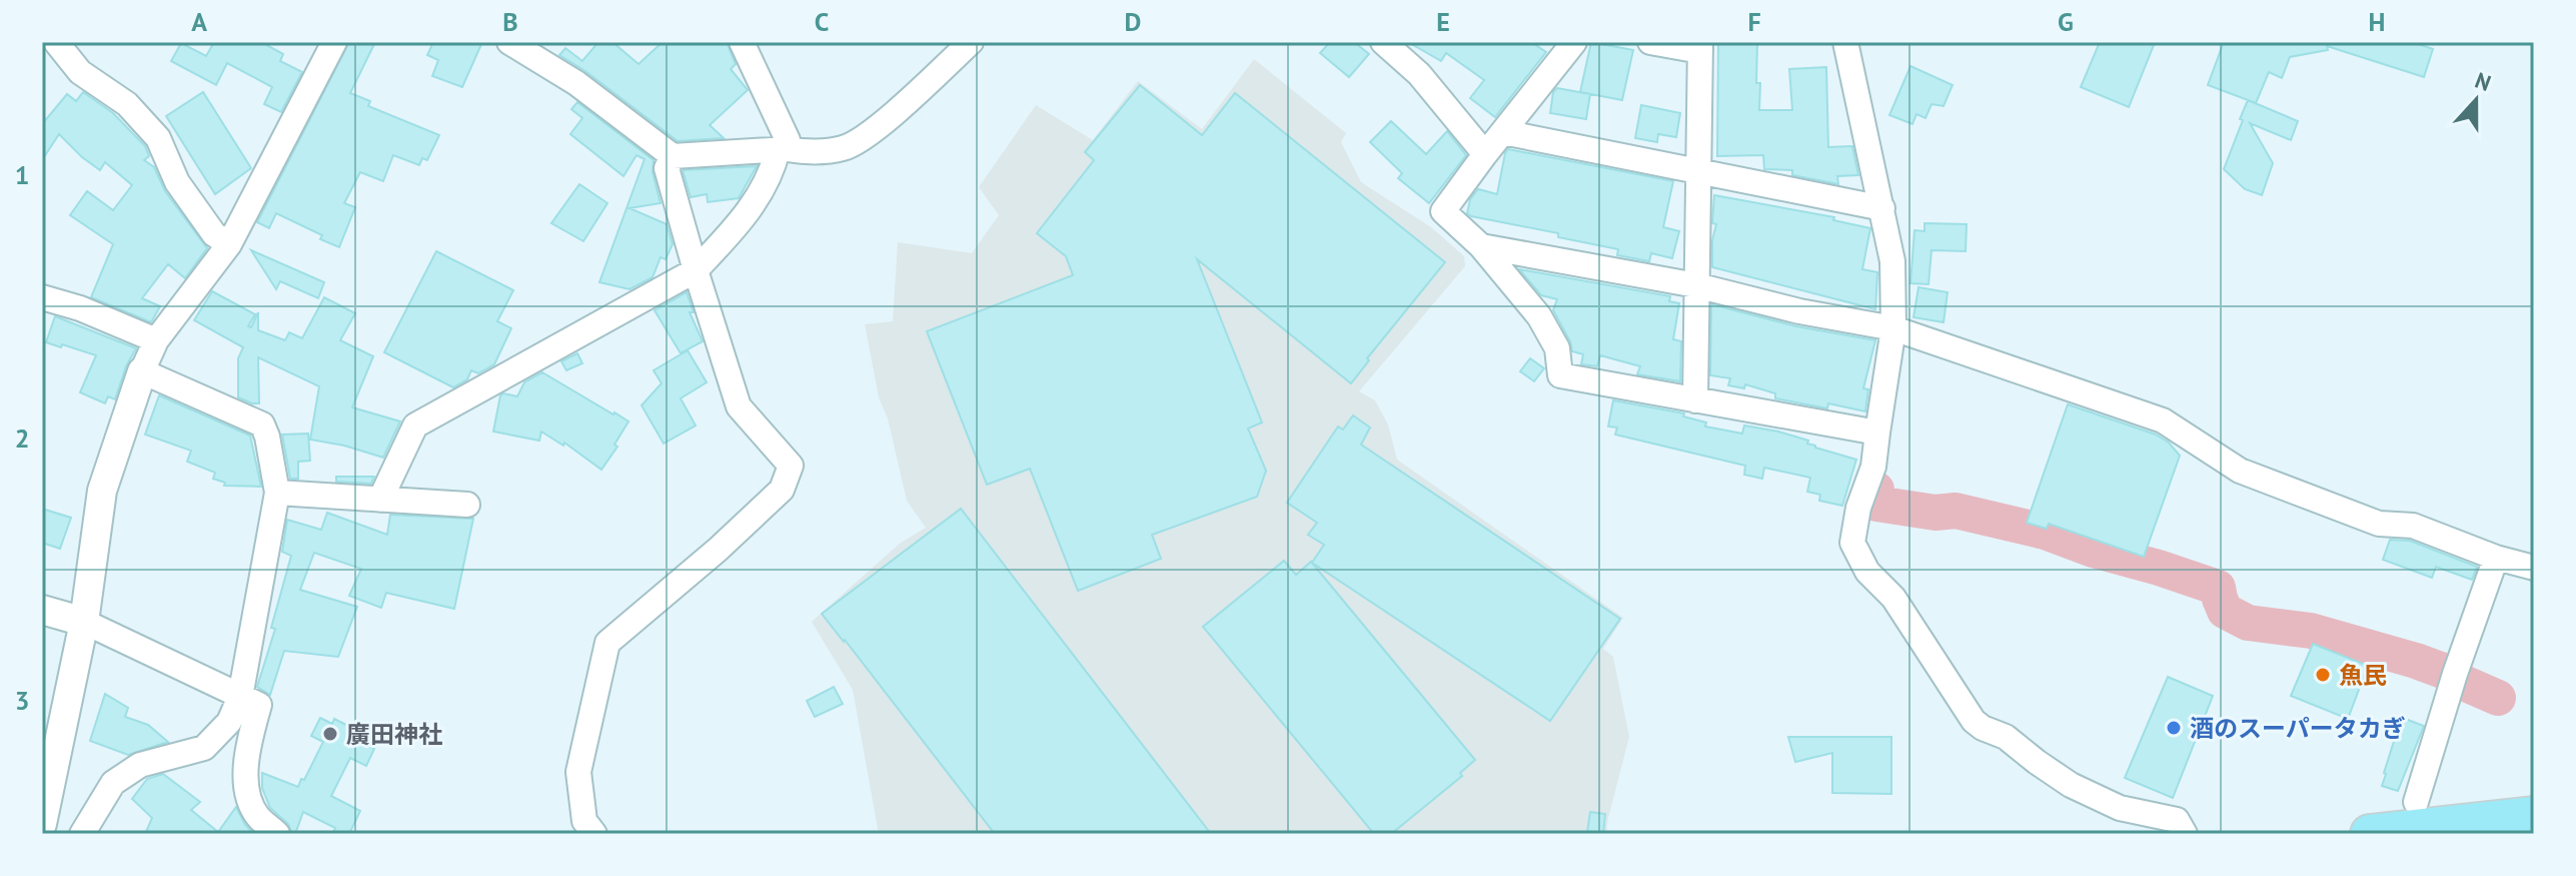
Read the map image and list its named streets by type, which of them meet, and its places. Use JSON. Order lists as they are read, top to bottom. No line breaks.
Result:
{"places":["魚民","酒のスーパータカぎ","廣田神社"],"north":"top","grid":{"columns":["A","B","C","D","E","F","G","H"],"rows":["1","2","3"]}}
